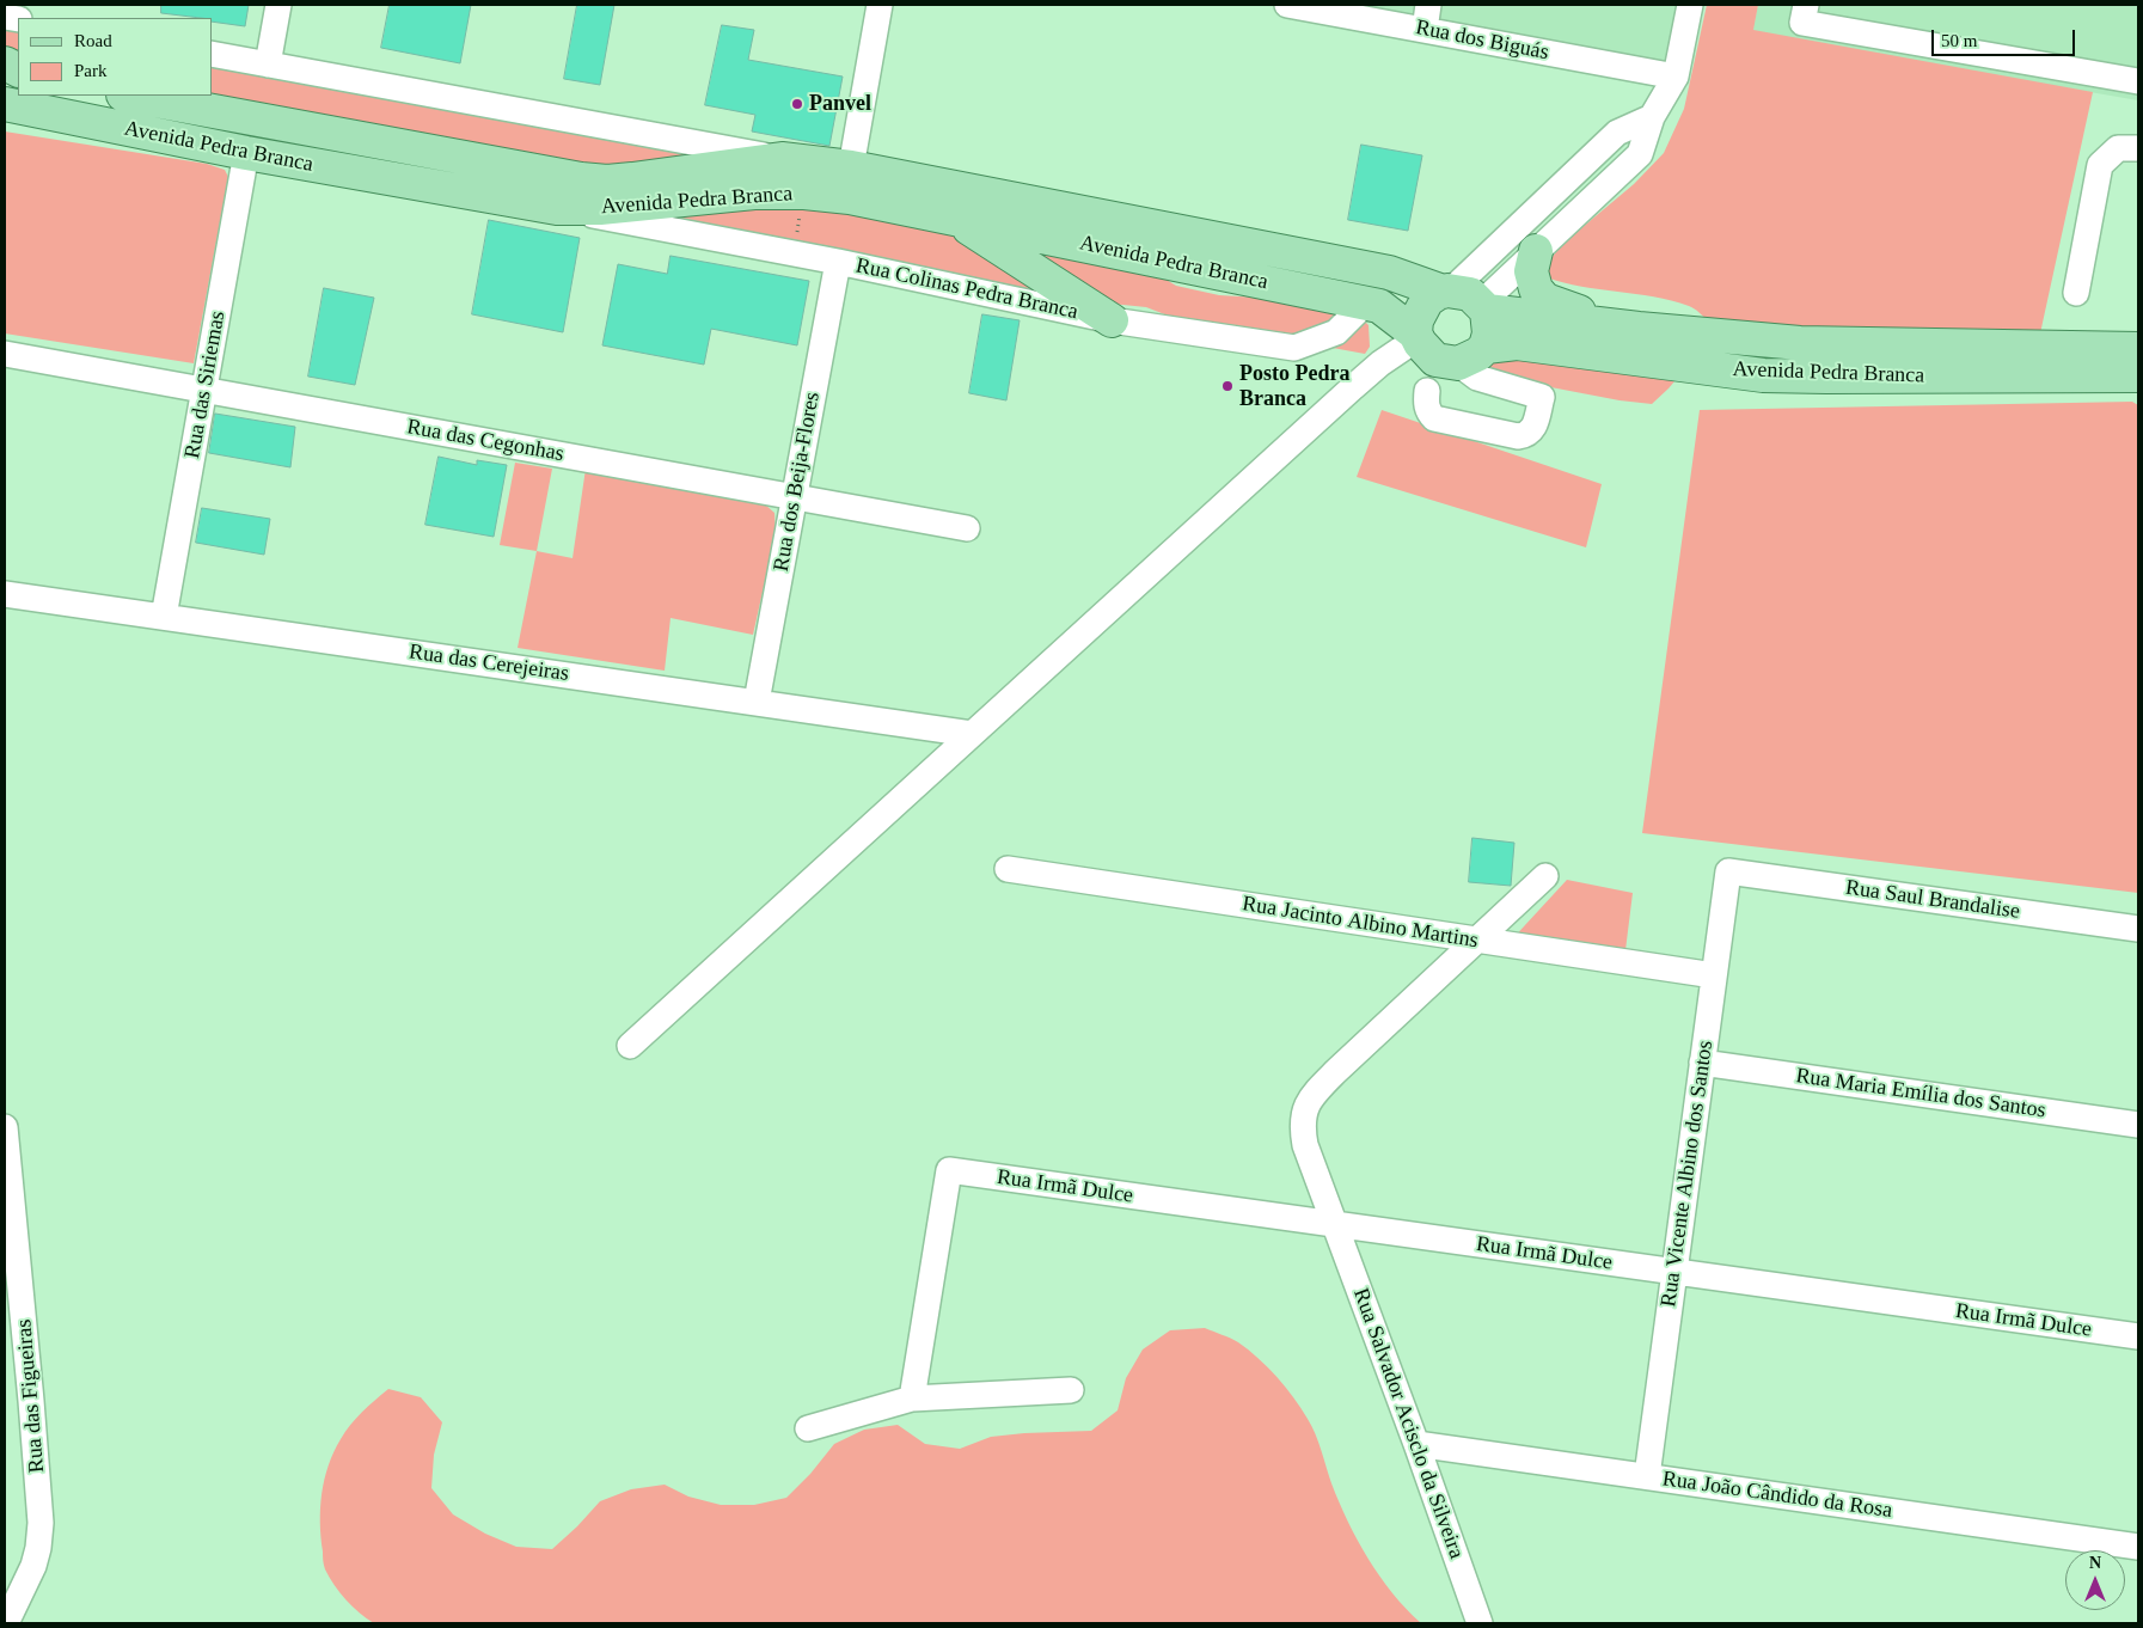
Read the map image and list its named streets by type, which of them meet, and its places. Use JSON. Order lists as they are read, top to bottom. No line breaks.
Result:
{"streets":{"main road":["Avenida Pedra Branca"],"street":["Rua dos Biguás","Rua Colinas Pedra Branca","Rua das Siriemas","Rua das Cegonhas","Rua dos Beija-Flores","Rua das Cerejeiras","Rua Saul Brandalise","Rua Jacinto Albino Martins","Rua Maria Emília dos Santos","Rua Vicente Albino dos Santos","Rua Irmã Dulce","Rua das Figueiras","Rua Salvador Acisclo da Silveira","Rua João Cândido da Rosa"]},"crossings":[["Avenida Pedra Branca","Rua Colinas Pedra Branca"],["Avenida Pedra Branca","Rua das Siriemas"],["Rua Colinas Pedra Branca","Rua dos Beija-Flores"],["Rua das Siriemas","Rua das Cegonhas"],["Rua das Siriemas","Rua das Cerejeiras"],["Rua das Cegonhas","Rua dos Beija-Flores"],["Rua dos Beija-Flores","Rua das Cerejeiras"],["Rua Saul Brandalise","Rua Vicente Albino dos Santos"],["Rua Jacinto Albino Martins","Rua Vicente Albino dos Santos"],["Rua Jacinto Albino Martins","Rua Salvador Acisclo da Silveira"],["Rua Maria Emília dos Santos","Rua Vicente Albino dos Santos"],["Rua Vicente Albino dos Santos","Rua Irmã Dulce"],["Rua Vicente Albino dos Santos","Rua João Cândido da Rosa"],["Rua Irmã Dulce","Rua Salvador Acisclo da Silveira"],["Rua Salvador Acisclo da Silveira","Rua João Cândido da Rosa"]],"places":["Panvel","Posto Pedra Branca"],"legend":["Road","Park"],"scale_bar":"50 m","north":"top"}
